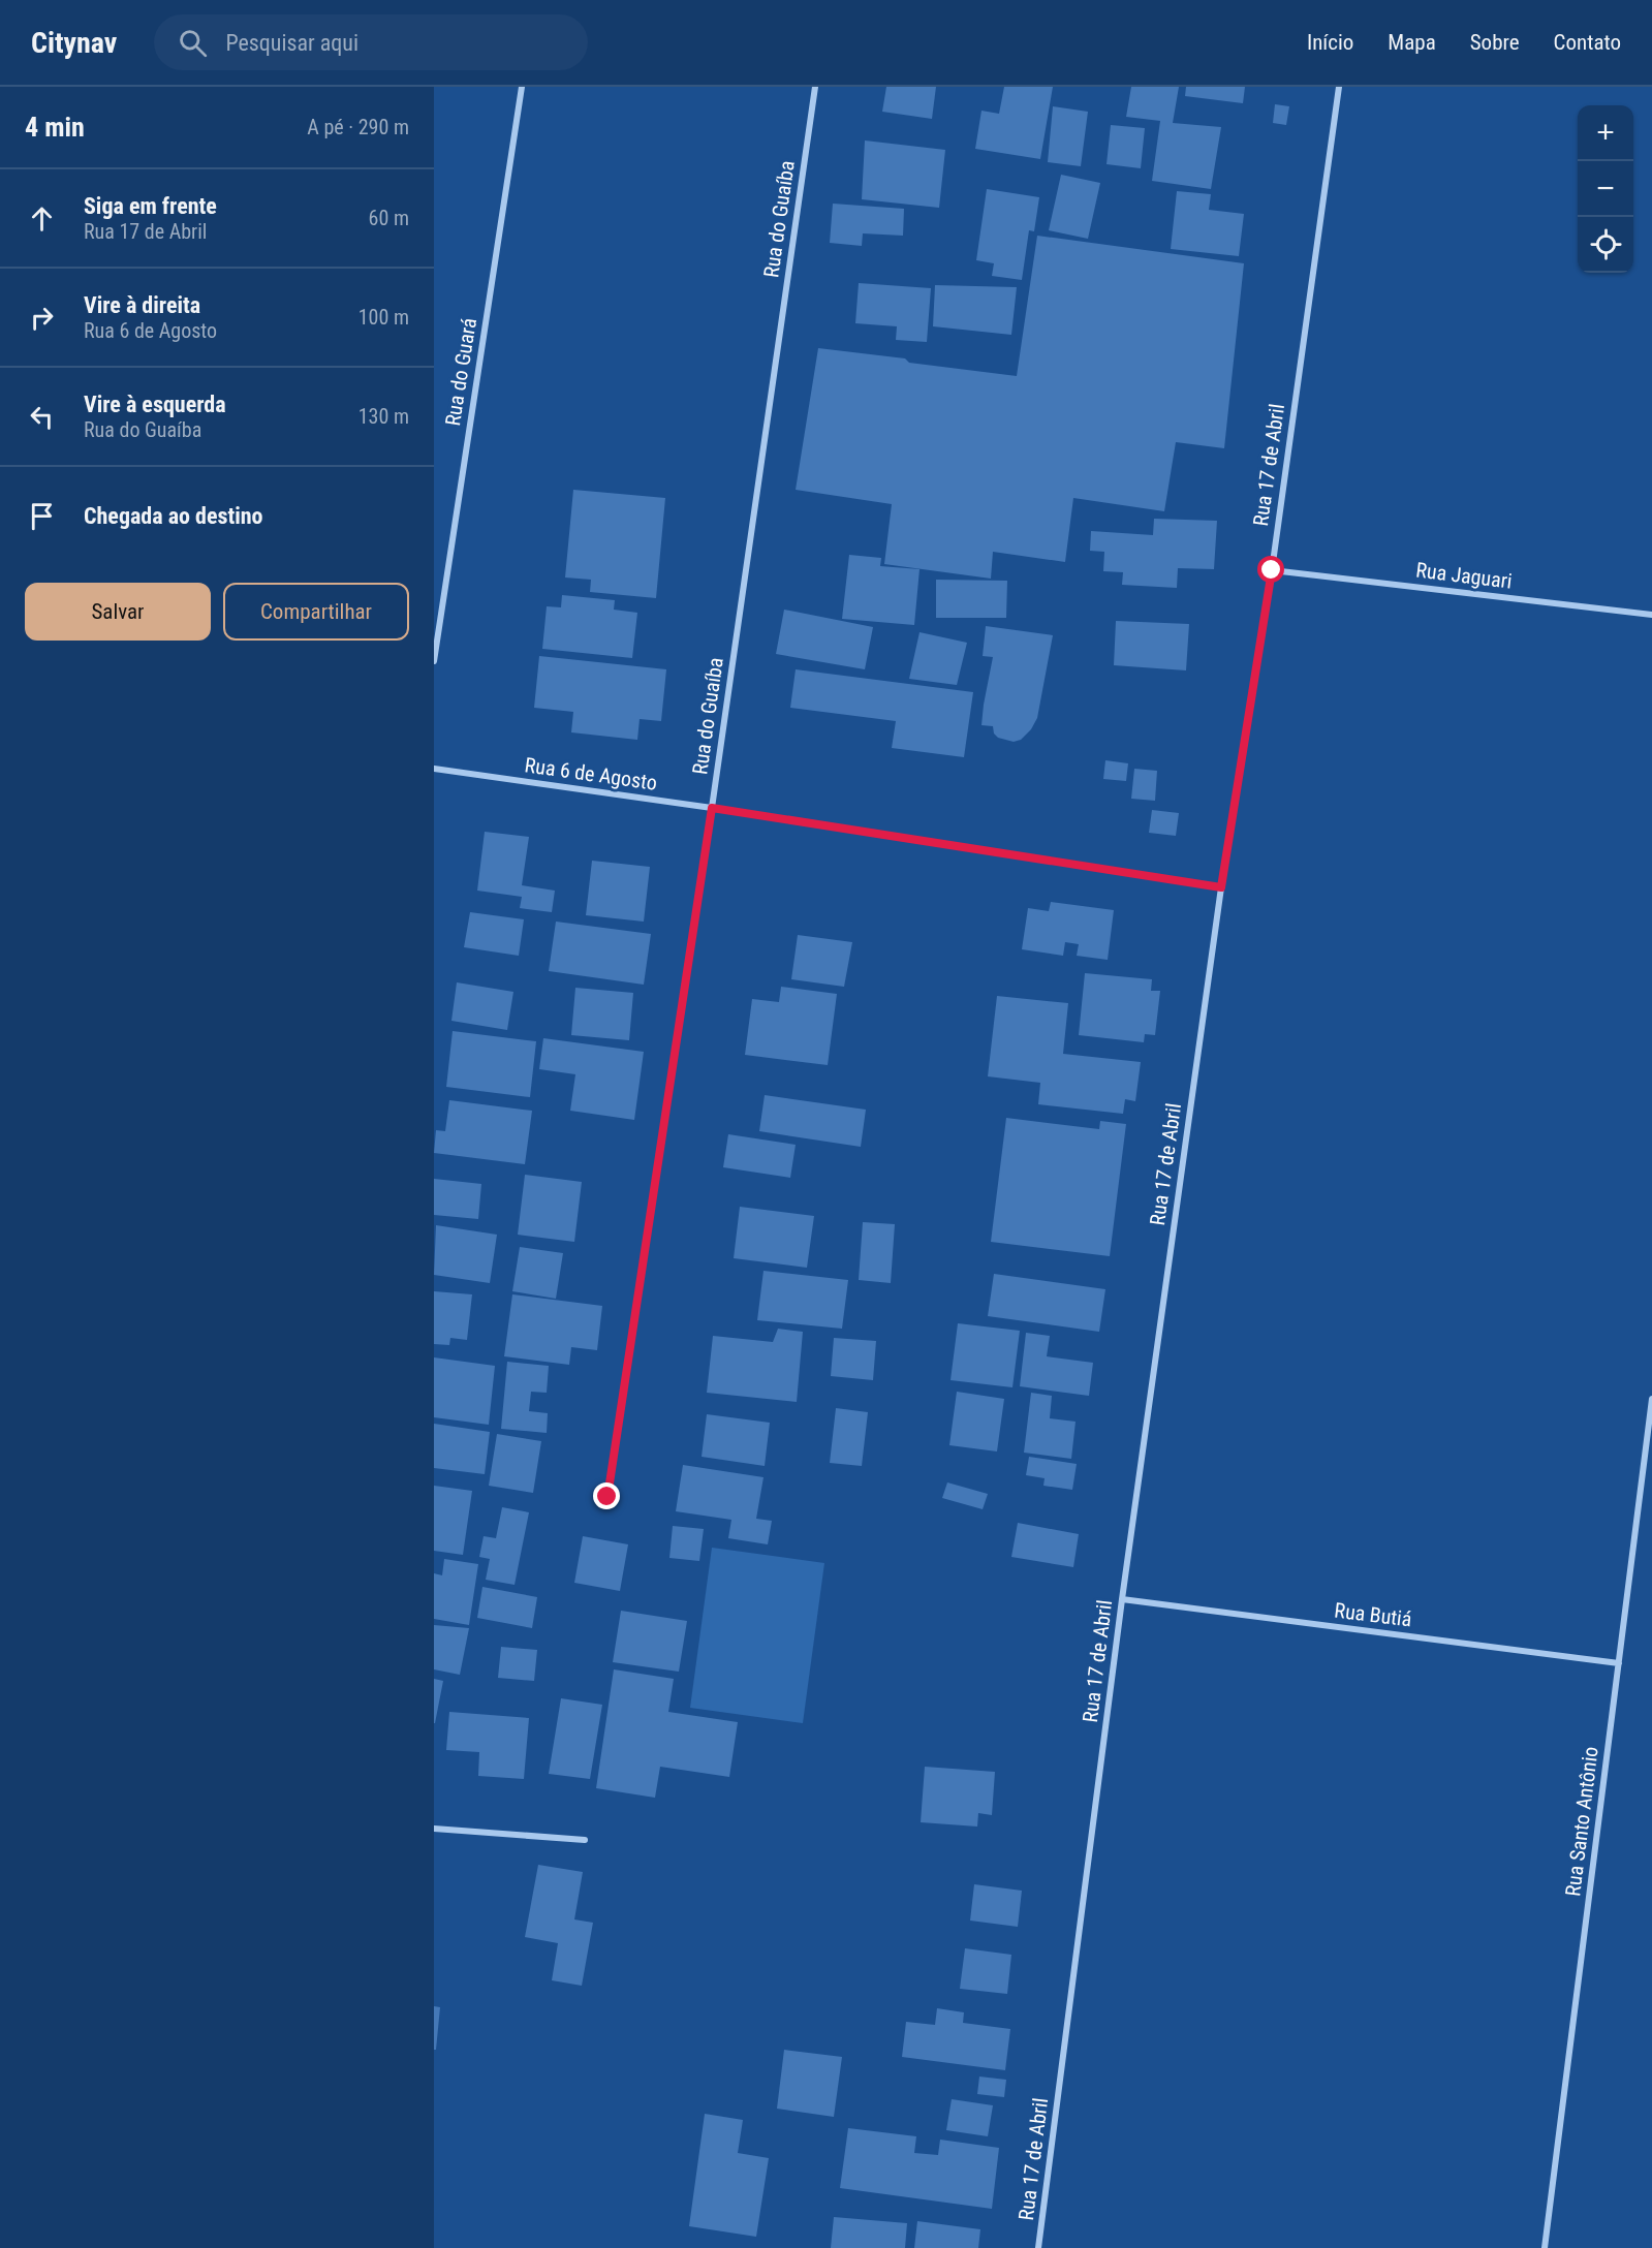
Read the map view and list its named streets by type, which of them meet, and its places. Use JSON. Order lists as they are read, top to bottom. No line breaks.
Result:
{"streets":{"street":["Rua do Guaíba","Rua do Guará","Rua 17 de Abril","Rua Jaguari","Rua 6 de Agosto","Rua Butiá","Rua Santo Antônio"]},"crossings":[["Rua do Guaíba","Rua 6 de Agosto"],["Rua 17 de Abril","Rua Jaguari"],["Rua 17 de Abril","Rua 6 de Agosto"],["Rua 17 de Abril","Rua Butiá"],["Rua Butiá","Rua Santo Antônio"]],"page":{"header":"Citynav","search":"Pesquisar aqui","nav":["Início","Mapa","Sobre","Contato"],"heading":["4 min","A pé · 290 m"],"map_buttons":["+","−"],"list":[["Siga em frente","Rua 17 de Abril","60 m"],["Vire à direita","Rua 6 de Agosto","100 m"],["Vire à esquerda","Rua do Guaíba","130 m"],"Chegada ao destino"],"buttons":["Salvar","Compartilhar"]}}
